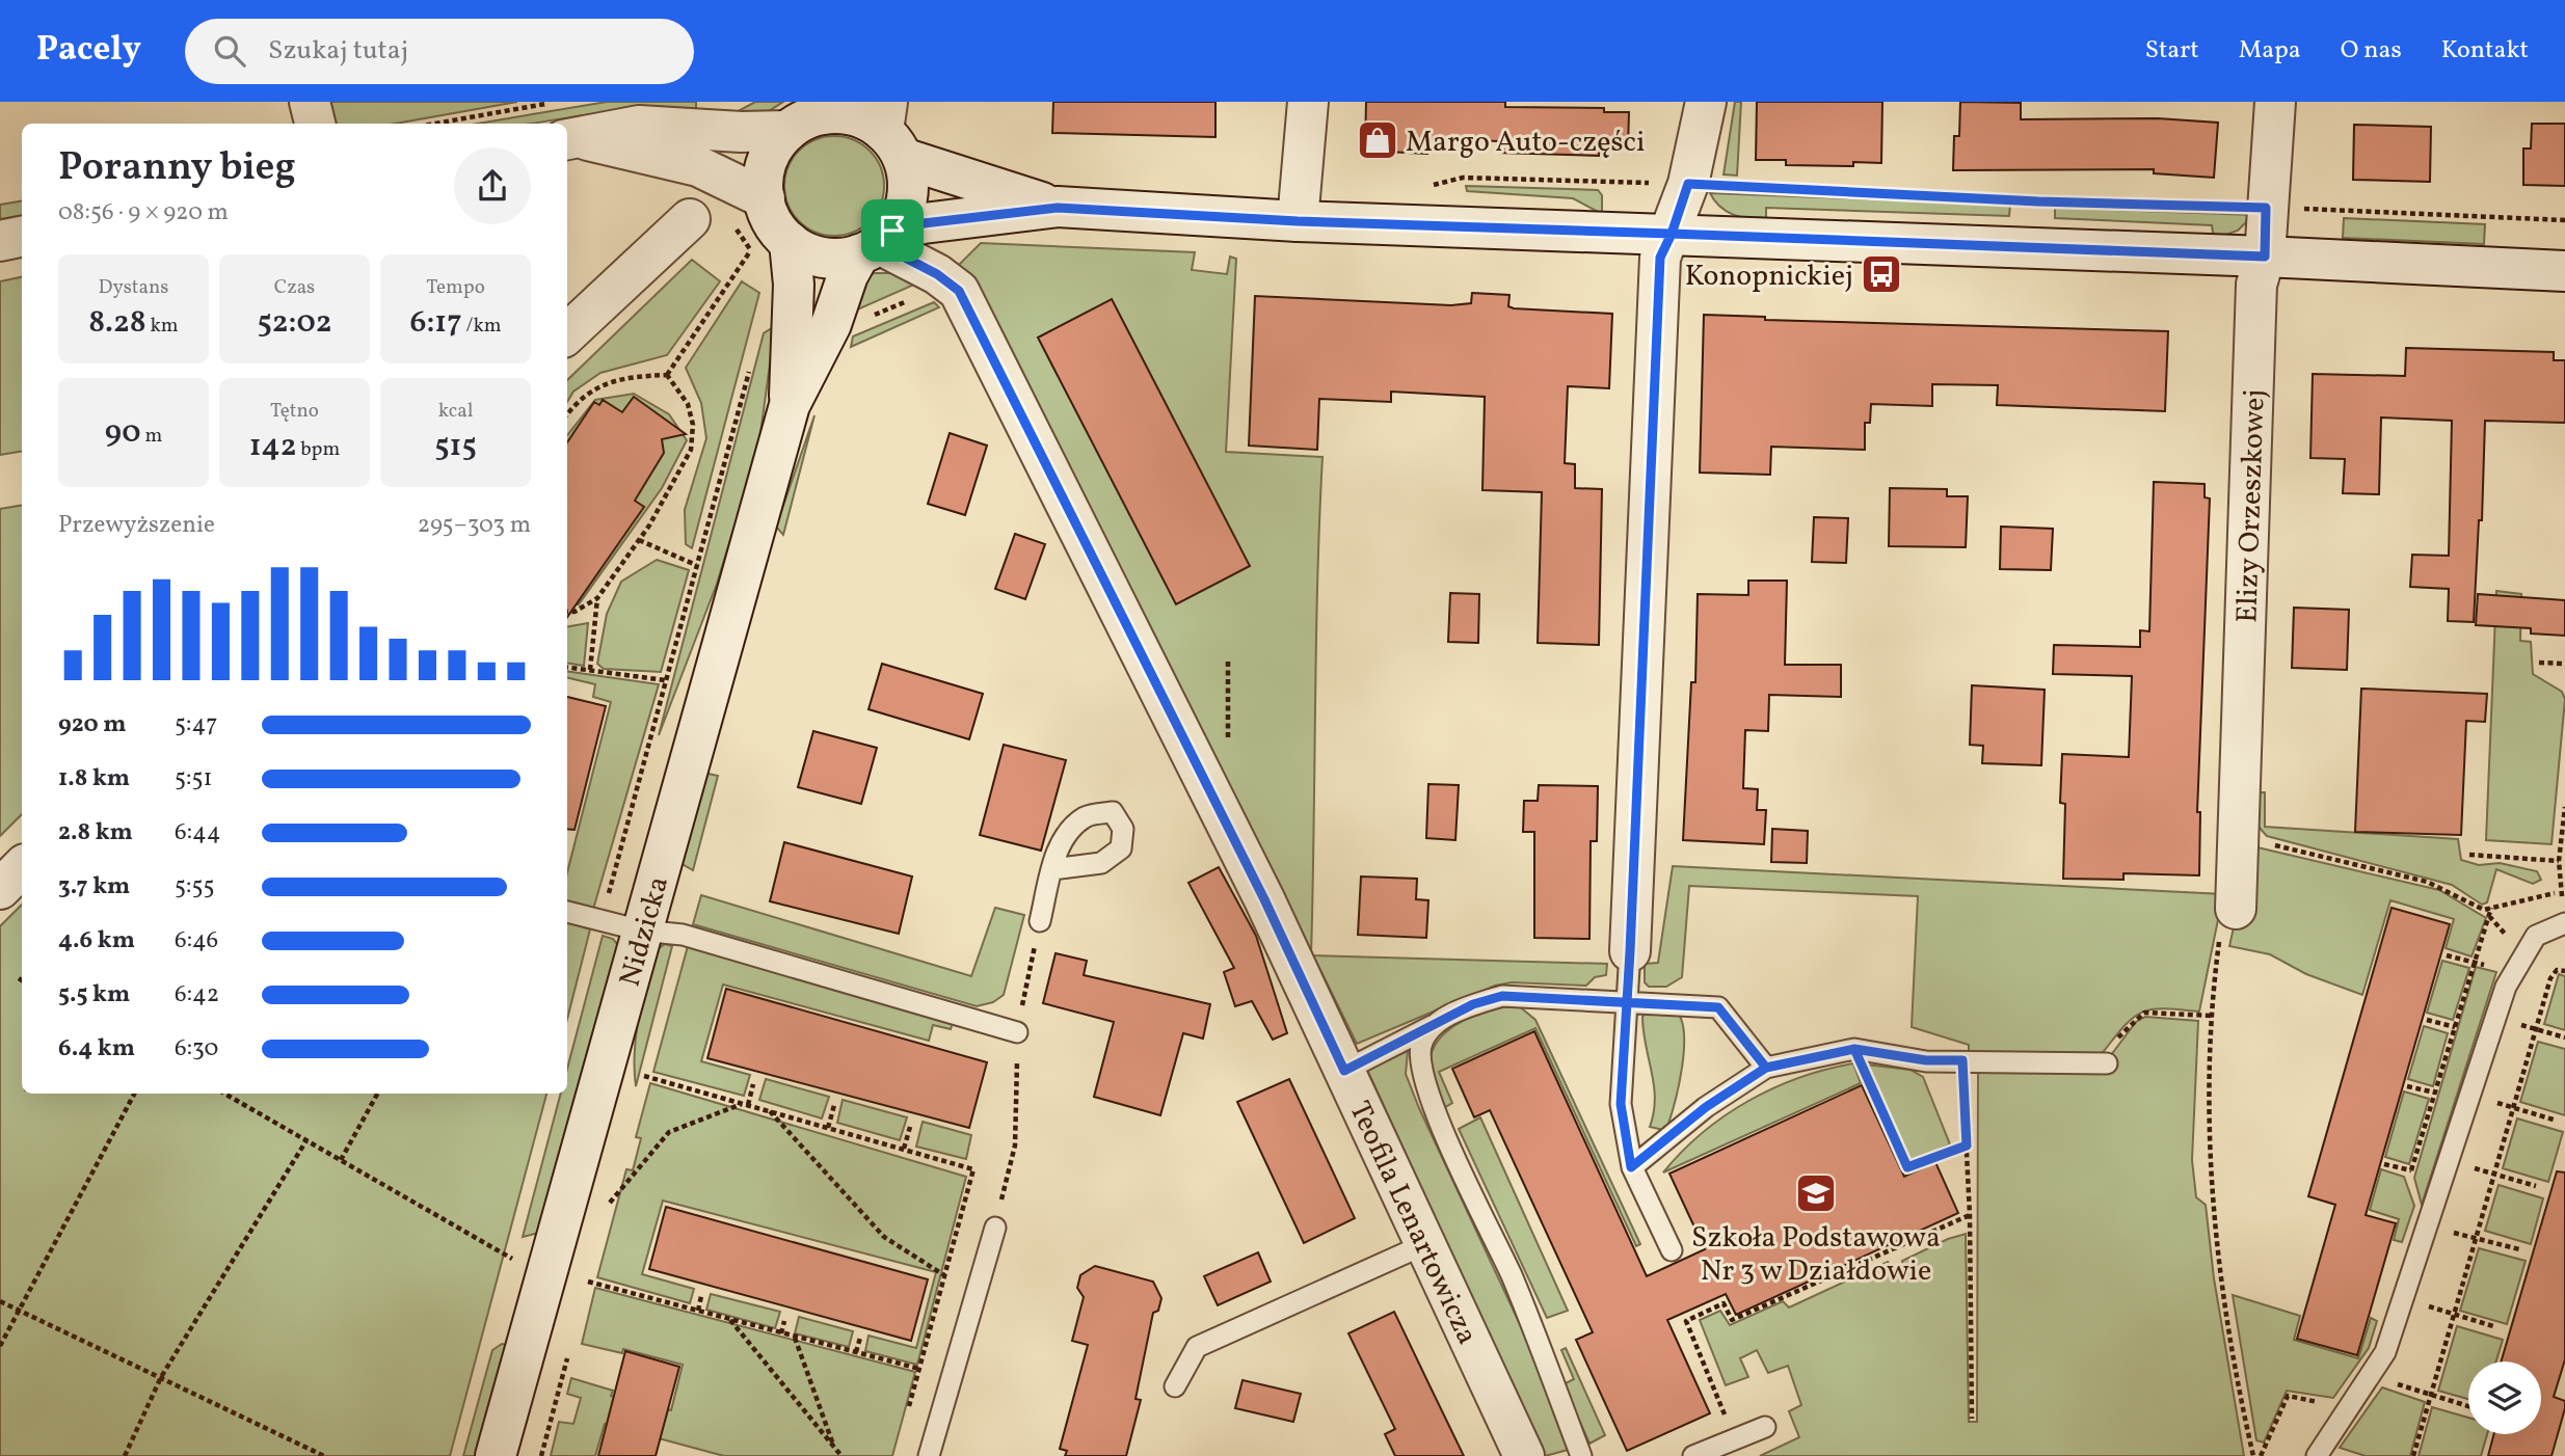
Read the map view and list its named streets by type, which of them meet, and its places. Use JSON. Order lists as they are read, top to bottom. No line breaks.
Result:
{"streets":{"street":["Elizy Orzeszkowej","Nidzicka","Teofila Lenartowicza"]},"places":{"shop":["Margo Auto-części"],"bus stop":["Konopnickiej"],"school or university":["Szkoła Podstawowa Nr 3 w Działdowie"]},"page":{"header":"Pacely","search":"Szukaj tutaj","nav":["Start","Mapa","O nas","Kontakt"],"heading":["Poranny bieg","08:56 · 9 × 920 m"],"stats":[["Dystans","8.28 km"],["Czas","52:02"],["Tempo","6:17 /km"],["90 m"],["Tętno","142 bpm"],["kcal","515"]],"chart":["Przewyższenie","295–303 m"],"list":[{"name":"920 m","note":"5:47"},{"name":"1.8 km","note":"5:51"},{"name":"2.8 km","note":"6:44"},{"name":"3.7 km","note":"5:55"},{"name":"4.6 km","note":"6:46"},{"name":"5.5 km","note":"6:42"},{"name":"6.4 km","note":"6:30"}]}}
